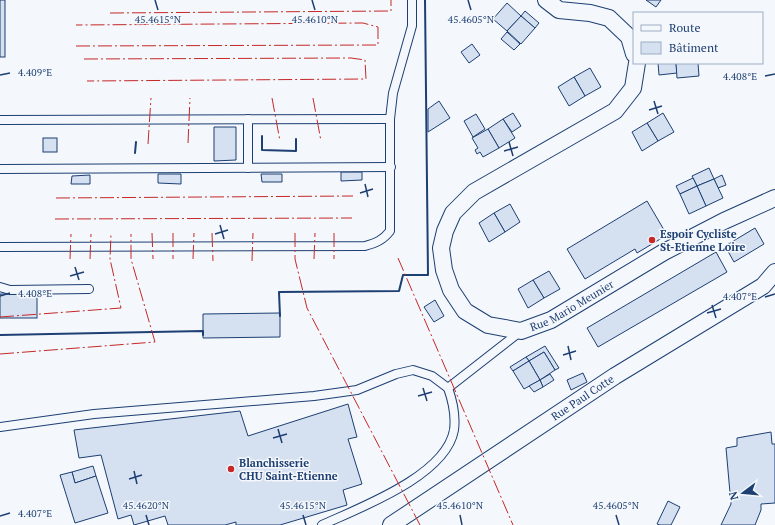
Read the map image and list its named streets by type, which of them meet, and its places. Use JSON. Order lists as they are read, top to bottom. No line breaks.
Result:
{"streets":{"street":["Rue Mario Meunier","Rue Paul Cotte"]},"places":["Espoir Cycliste St-Etienne Loire","Blanchisserie CHU Saint-Etienne"],"legend":["Route","Bâtiment"],"north":"left","coordinates":["45.4615°N","45.4610°N","45.4605°N","4.409°E","4.408°E","4.407°E","45.4620°N"]}
